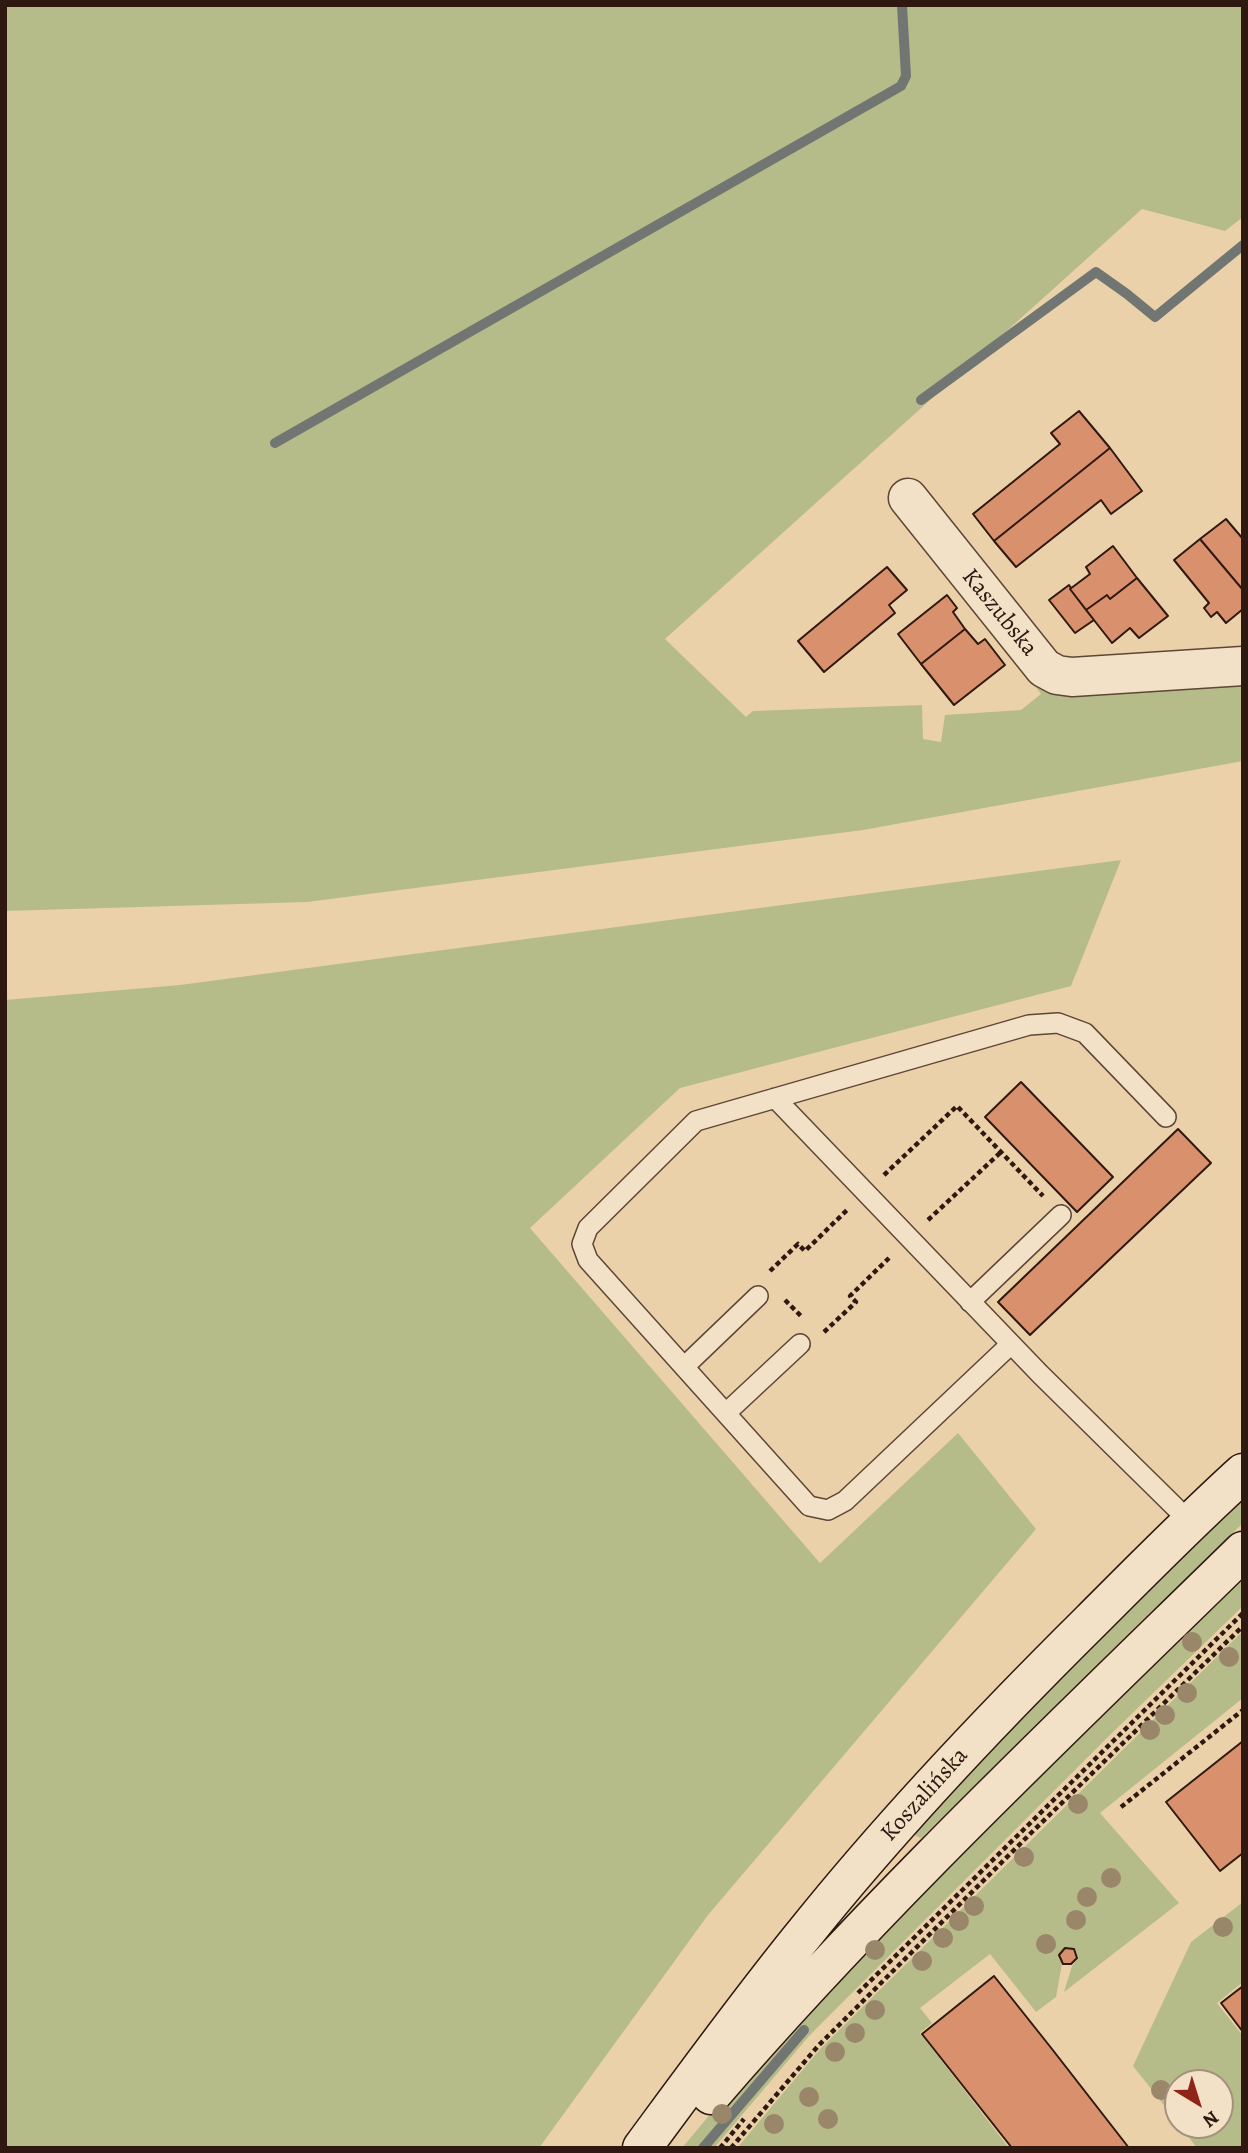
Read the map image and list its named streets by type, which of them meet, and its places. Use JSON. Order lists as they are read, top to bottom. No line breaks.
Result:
{"streets":{"main road":["Kaszubska","Koszalińska"]},"north":"bottom right"}
